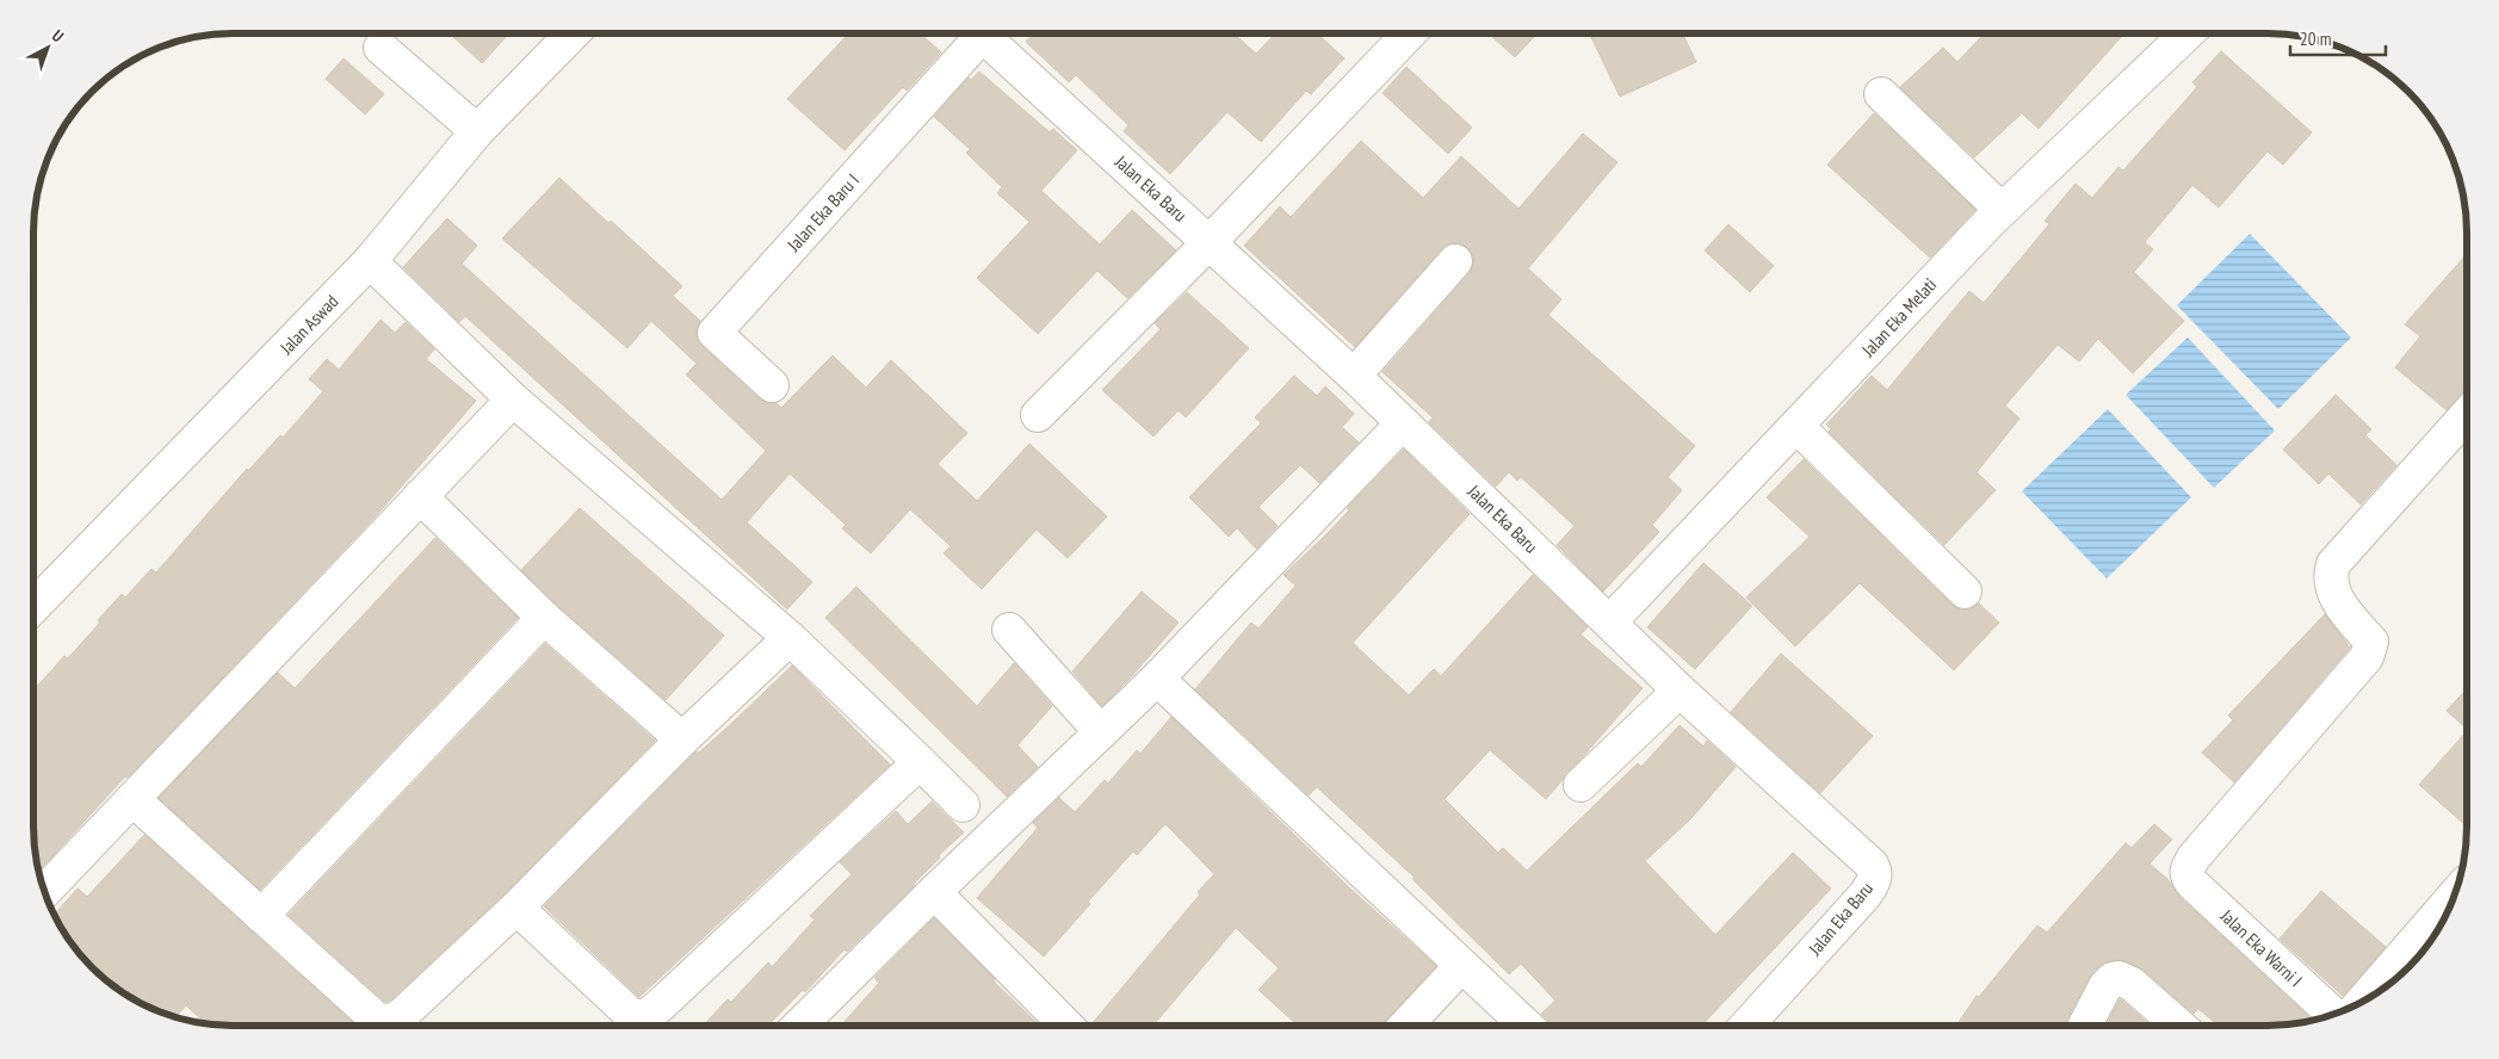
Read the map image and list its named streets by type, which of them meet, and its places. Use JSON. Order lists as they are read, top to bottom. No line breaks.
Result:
{"streets":{"street":["Jalan Eka Baru","Jalan Eka Baru I","Jalan Eka Melati","Jalan Aswad","Jalan Eka Warni I"]},"crossings":[["Jalan Eka Baru","Jalan Eka Melati"]],"scale_bar":"20 m","north":"top right"}
